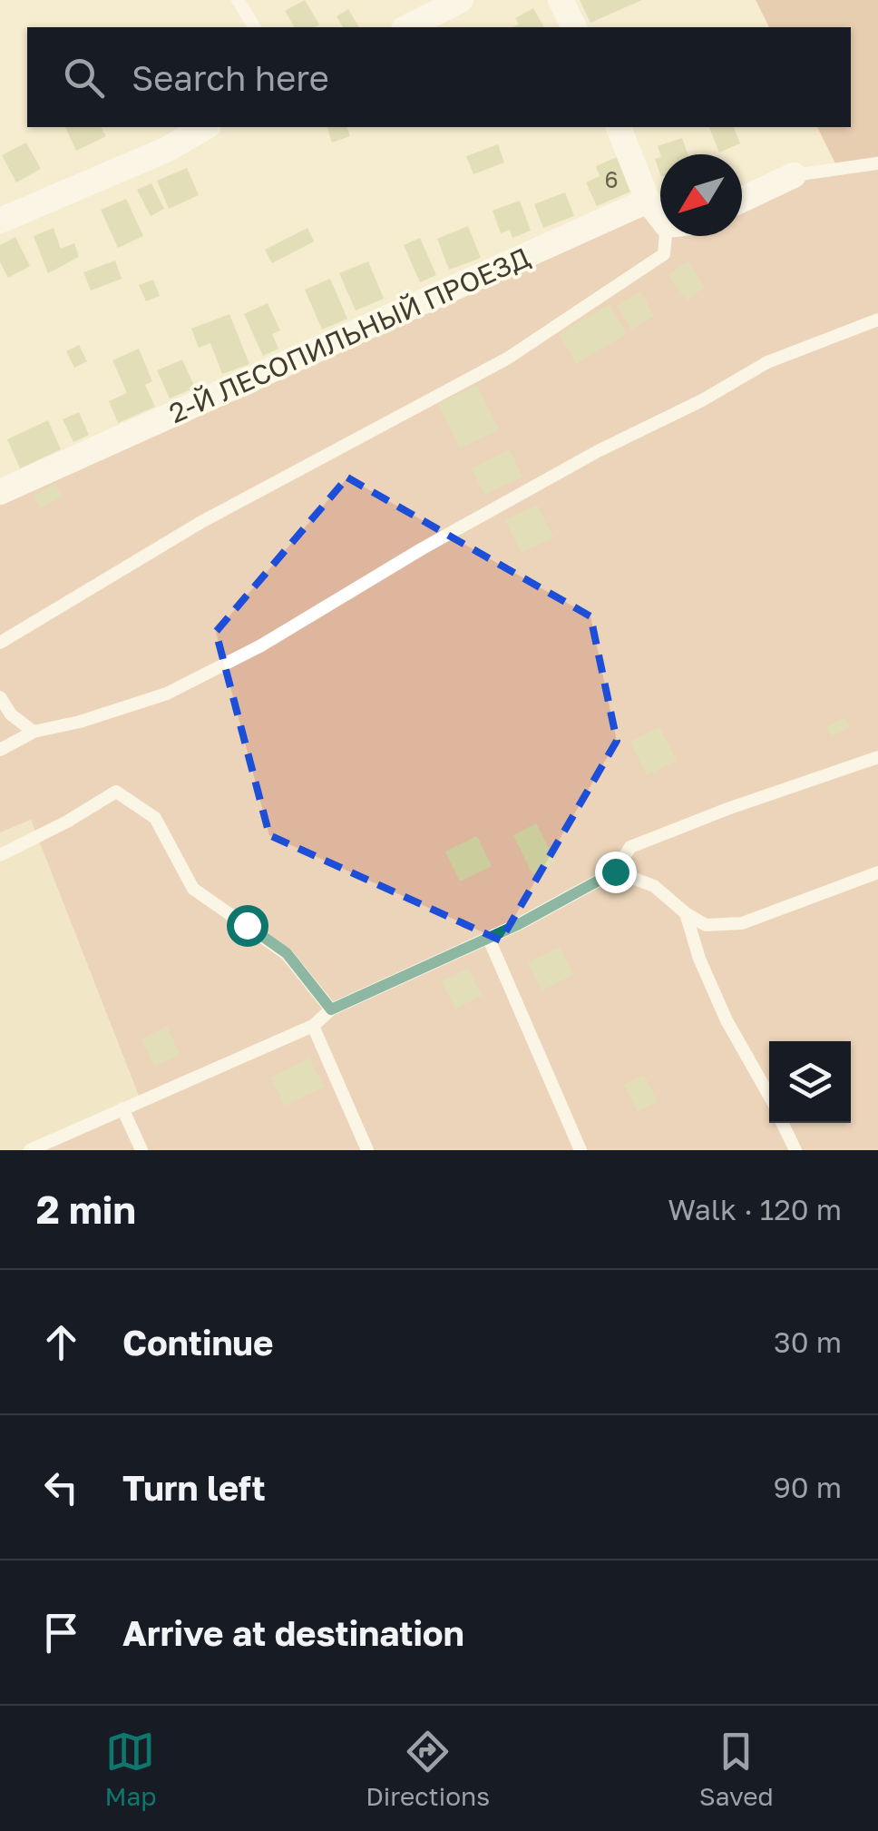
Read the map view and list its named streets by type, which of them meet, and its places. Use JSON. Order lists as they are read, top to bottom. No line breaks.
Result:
{"streets":{"street":["2-Й ЛЕСОПИЛЬНЫЙ ПРОЕЗД"]},"house_numbers":["6"],"north":"bottom left","page":{"search":"Search here","heading":["2 min","Walk · 120 m"],"list":[["Continue","30 m"],["Turn left","90 m"],"Arrive at destination"],"nav":["Map","Directions","Saved"]}}
